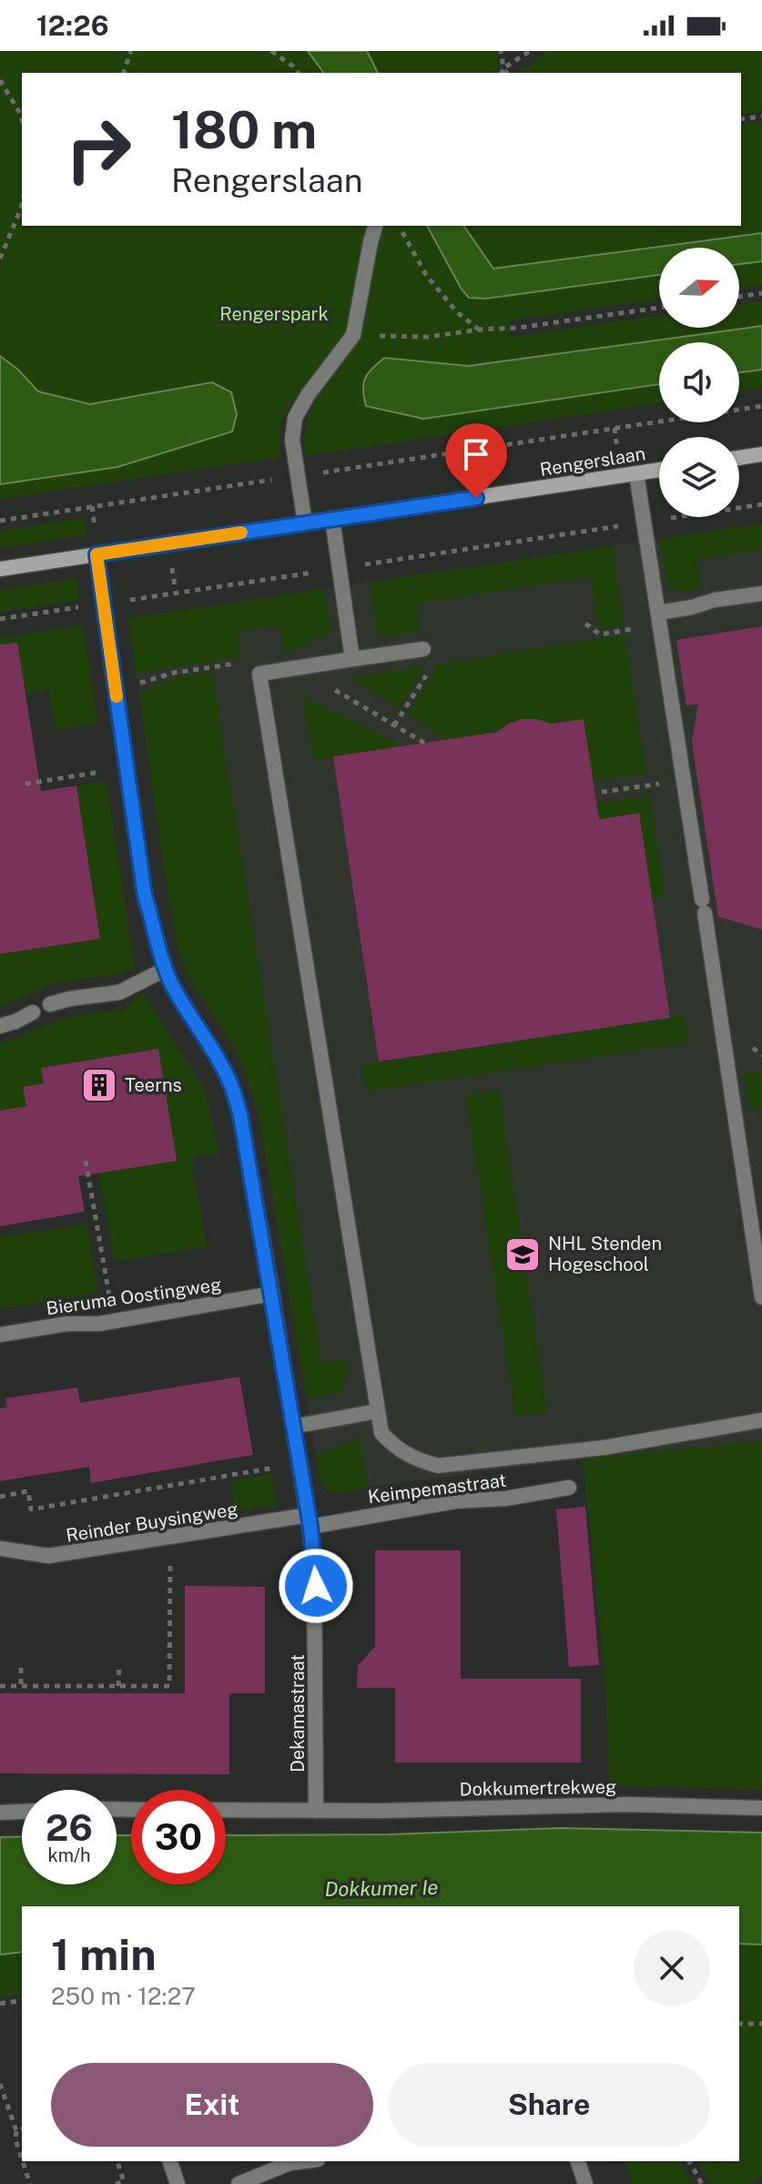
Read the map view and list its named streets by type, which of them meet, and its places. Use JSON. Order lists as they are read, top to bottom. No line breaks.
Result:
{"streets":{"street":["Rengerslaan","Bieruma Oostingweg","Keimpemastraat","Reinder Buysingweg","Dekamastraat","Dokkumertrekweg"]},"crossings":[["Rengerslaan","Dekamastraat"],["Bieruma Oostingweg","Dekamastraat"],["Keimpemastraat","Reinder Buysingweg"],["Keimpemastraat","Dekamastraat"],["Reinder Buysingweg","Dekamastraat"],["Dekamastraat","Dokkumertrekweg"]],"water":["Dokkumer Ie"],"parks":["Rengerspark"],"places":{"building":["Teerns"],"school or university":["NHL Stenden Hogeschool"]},"north":"right","page":{"status":"12:26","turn":["180 m","Rengerslaan"],"speed":"26 km/h","limit":"30","heading":["1 min","250 m · 12:27"],"buttons":["Exit","Share"]}}
